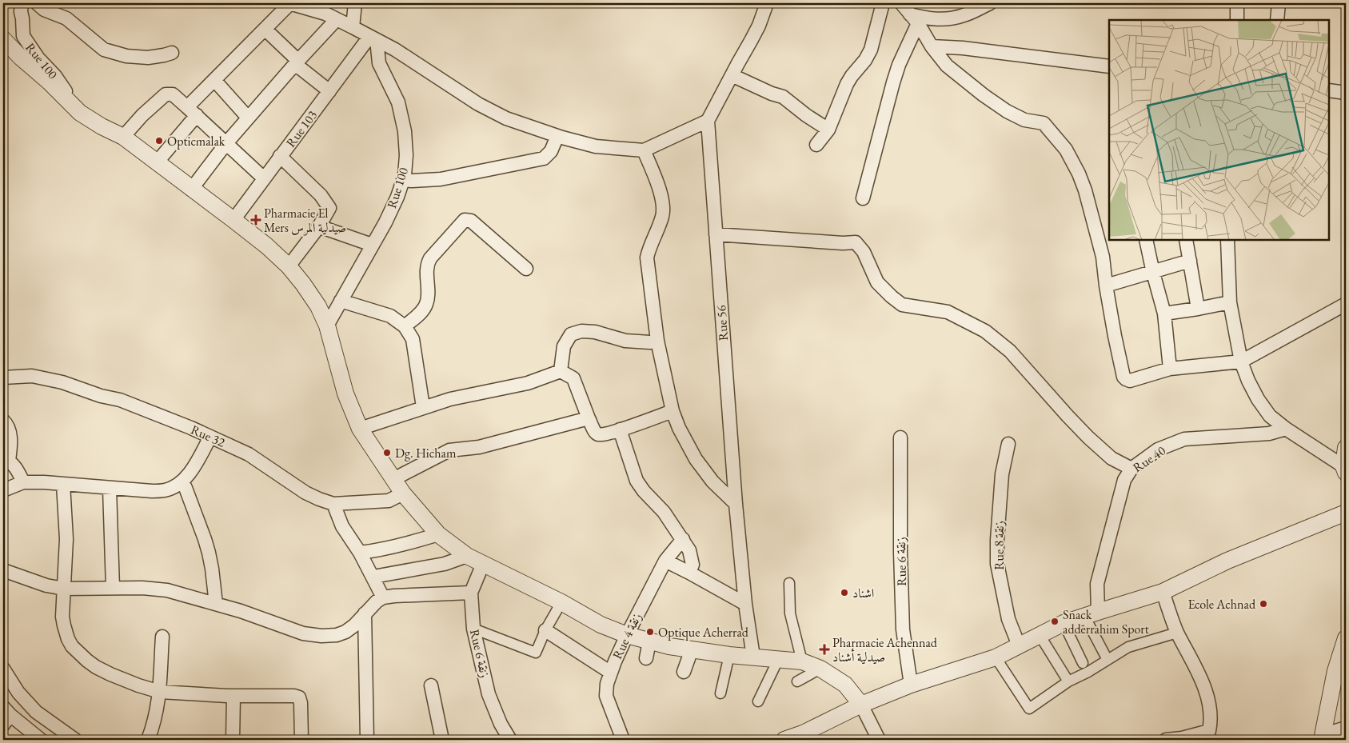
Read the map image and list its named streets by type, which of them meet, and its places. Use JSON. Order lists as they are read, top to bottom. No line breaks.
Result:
{"streets":{"street":["Rue 100","Rue 103","Rue 56","Rue 32","Rue 40","Rue 8 زنقة","Rue 6 زنقة","Rue 4 زنقة"]},"crossings":[["Rue 100","Rue 103"]],"places":{"other":["Opticmalak","Dg. Hicham","اشناد","Ecole Achnad","Snack adderrahim Sport","Optique Acherrad"],"health":["Pharmacie El Mers صيدلية المرس","Pharmacie Achennad صيدلية أشناد"]}}
